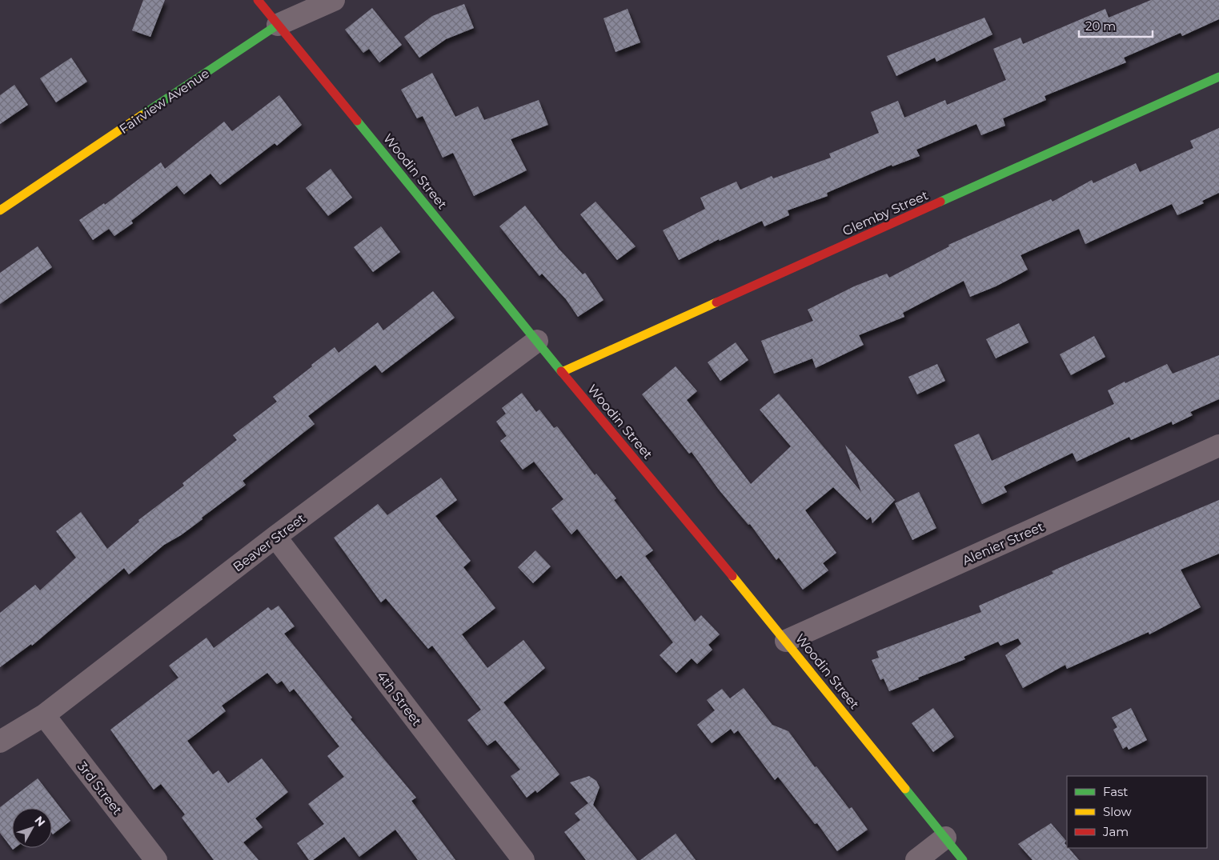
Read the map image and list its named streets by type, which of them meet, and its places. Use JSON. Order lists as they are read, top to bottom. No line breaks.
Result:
{"streets":{"main road":["Fairview Avenue","Woodin Street","Glemby Street"],"street":["Beaver Street","Alenier Street","4th Street","3rd Street"]},"crossings":[["Fairview Avenue","Woodin Street"],["Woodin Street","Glemby Street"],["Woodin Street","Beaver Street"],["Woodin Street","Alenier Street"],["Beaver Street","4th Street"],["Beaver Street","3rd Street"]],"legend":["Fast","Slow","Jam"],"scale_bar":"20 m","north":"top right"}
